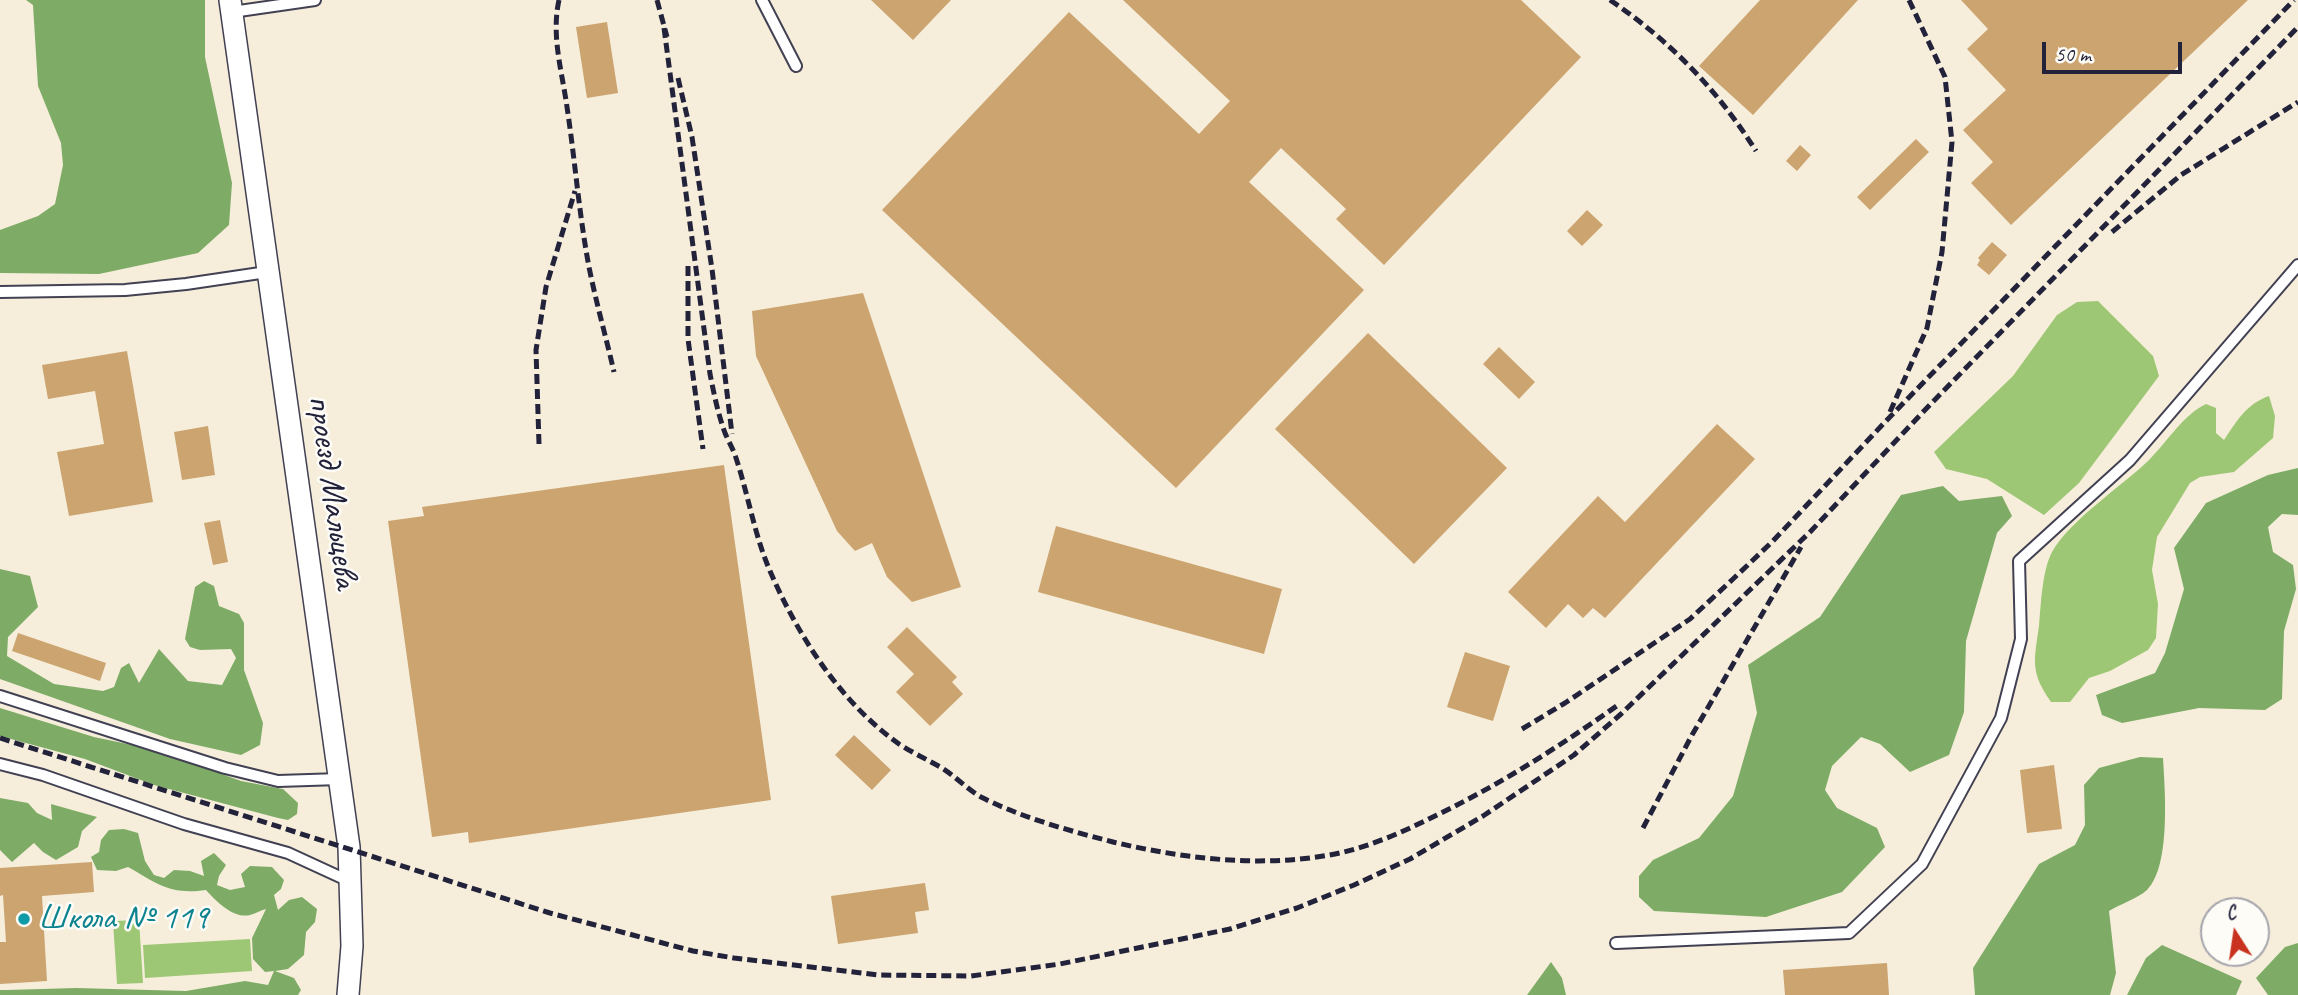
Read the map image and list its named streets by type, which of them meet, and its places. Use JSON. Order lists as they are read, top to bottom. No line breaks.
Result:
{"streets":{"street":["проезд Мальцева"]},"places":["Школа № 119"],"scale_bar":"50 m","north":"top"}
